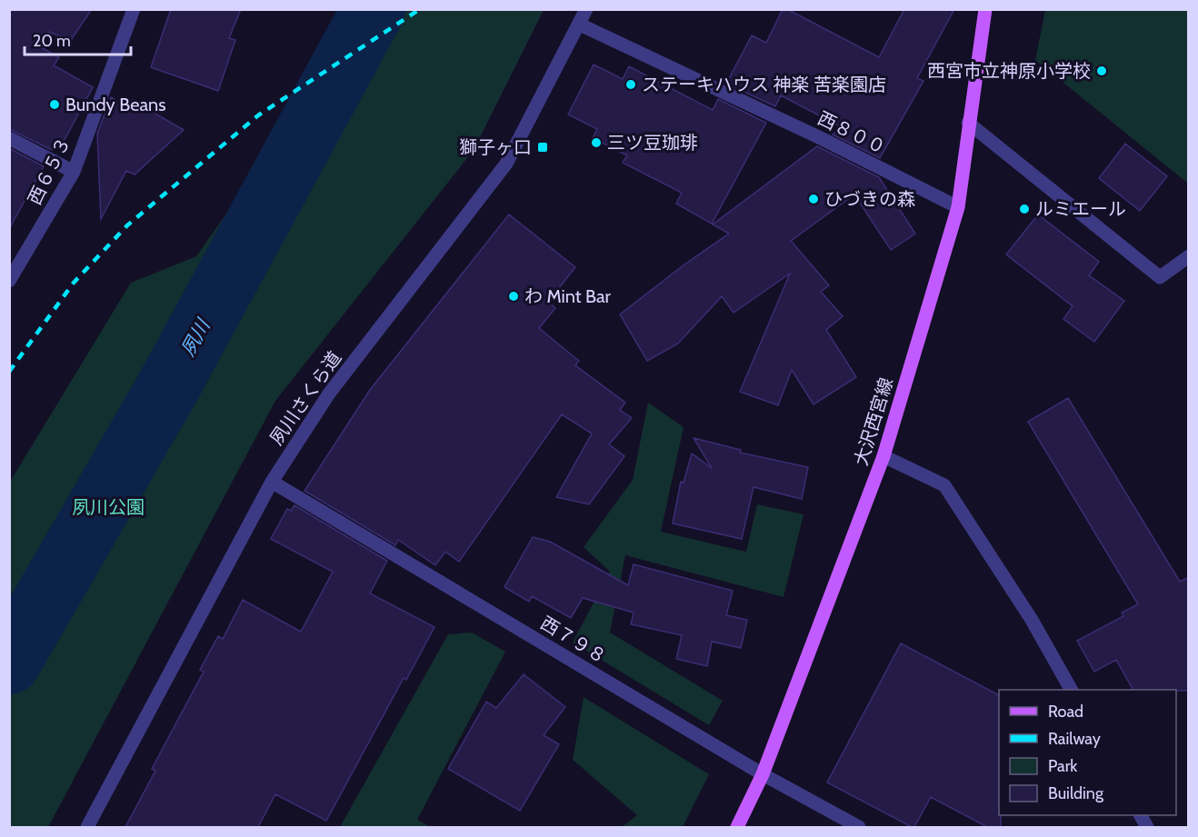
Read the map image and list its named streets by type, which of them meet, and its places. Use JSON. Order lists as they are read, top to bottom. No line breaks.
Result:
{"streets":{"main road":["大沢西宮線"],"street":["西８００","西６５３","夙川さくら道","西７９８"]},"crossings":[["西８００","夙川さくら道"],["西８００","大沢西宮線"],["夙川さくら道","西７９８"],["大沢西宮線","西７９８"]],"water":["夙川"],"parks":["夙川公園"],"places":{"other":["西宮市立神原小学校","ステーキハウス 神楽 苦楽園店","Bundy Beans","三ツ豆珈琲","ひづきの森","ルミエール","わ Mint Bar"],"transit":["獅子ヶ口"]},"legend":["Road","Railway","Park","Building"],"scale_bar":"20 m"}
